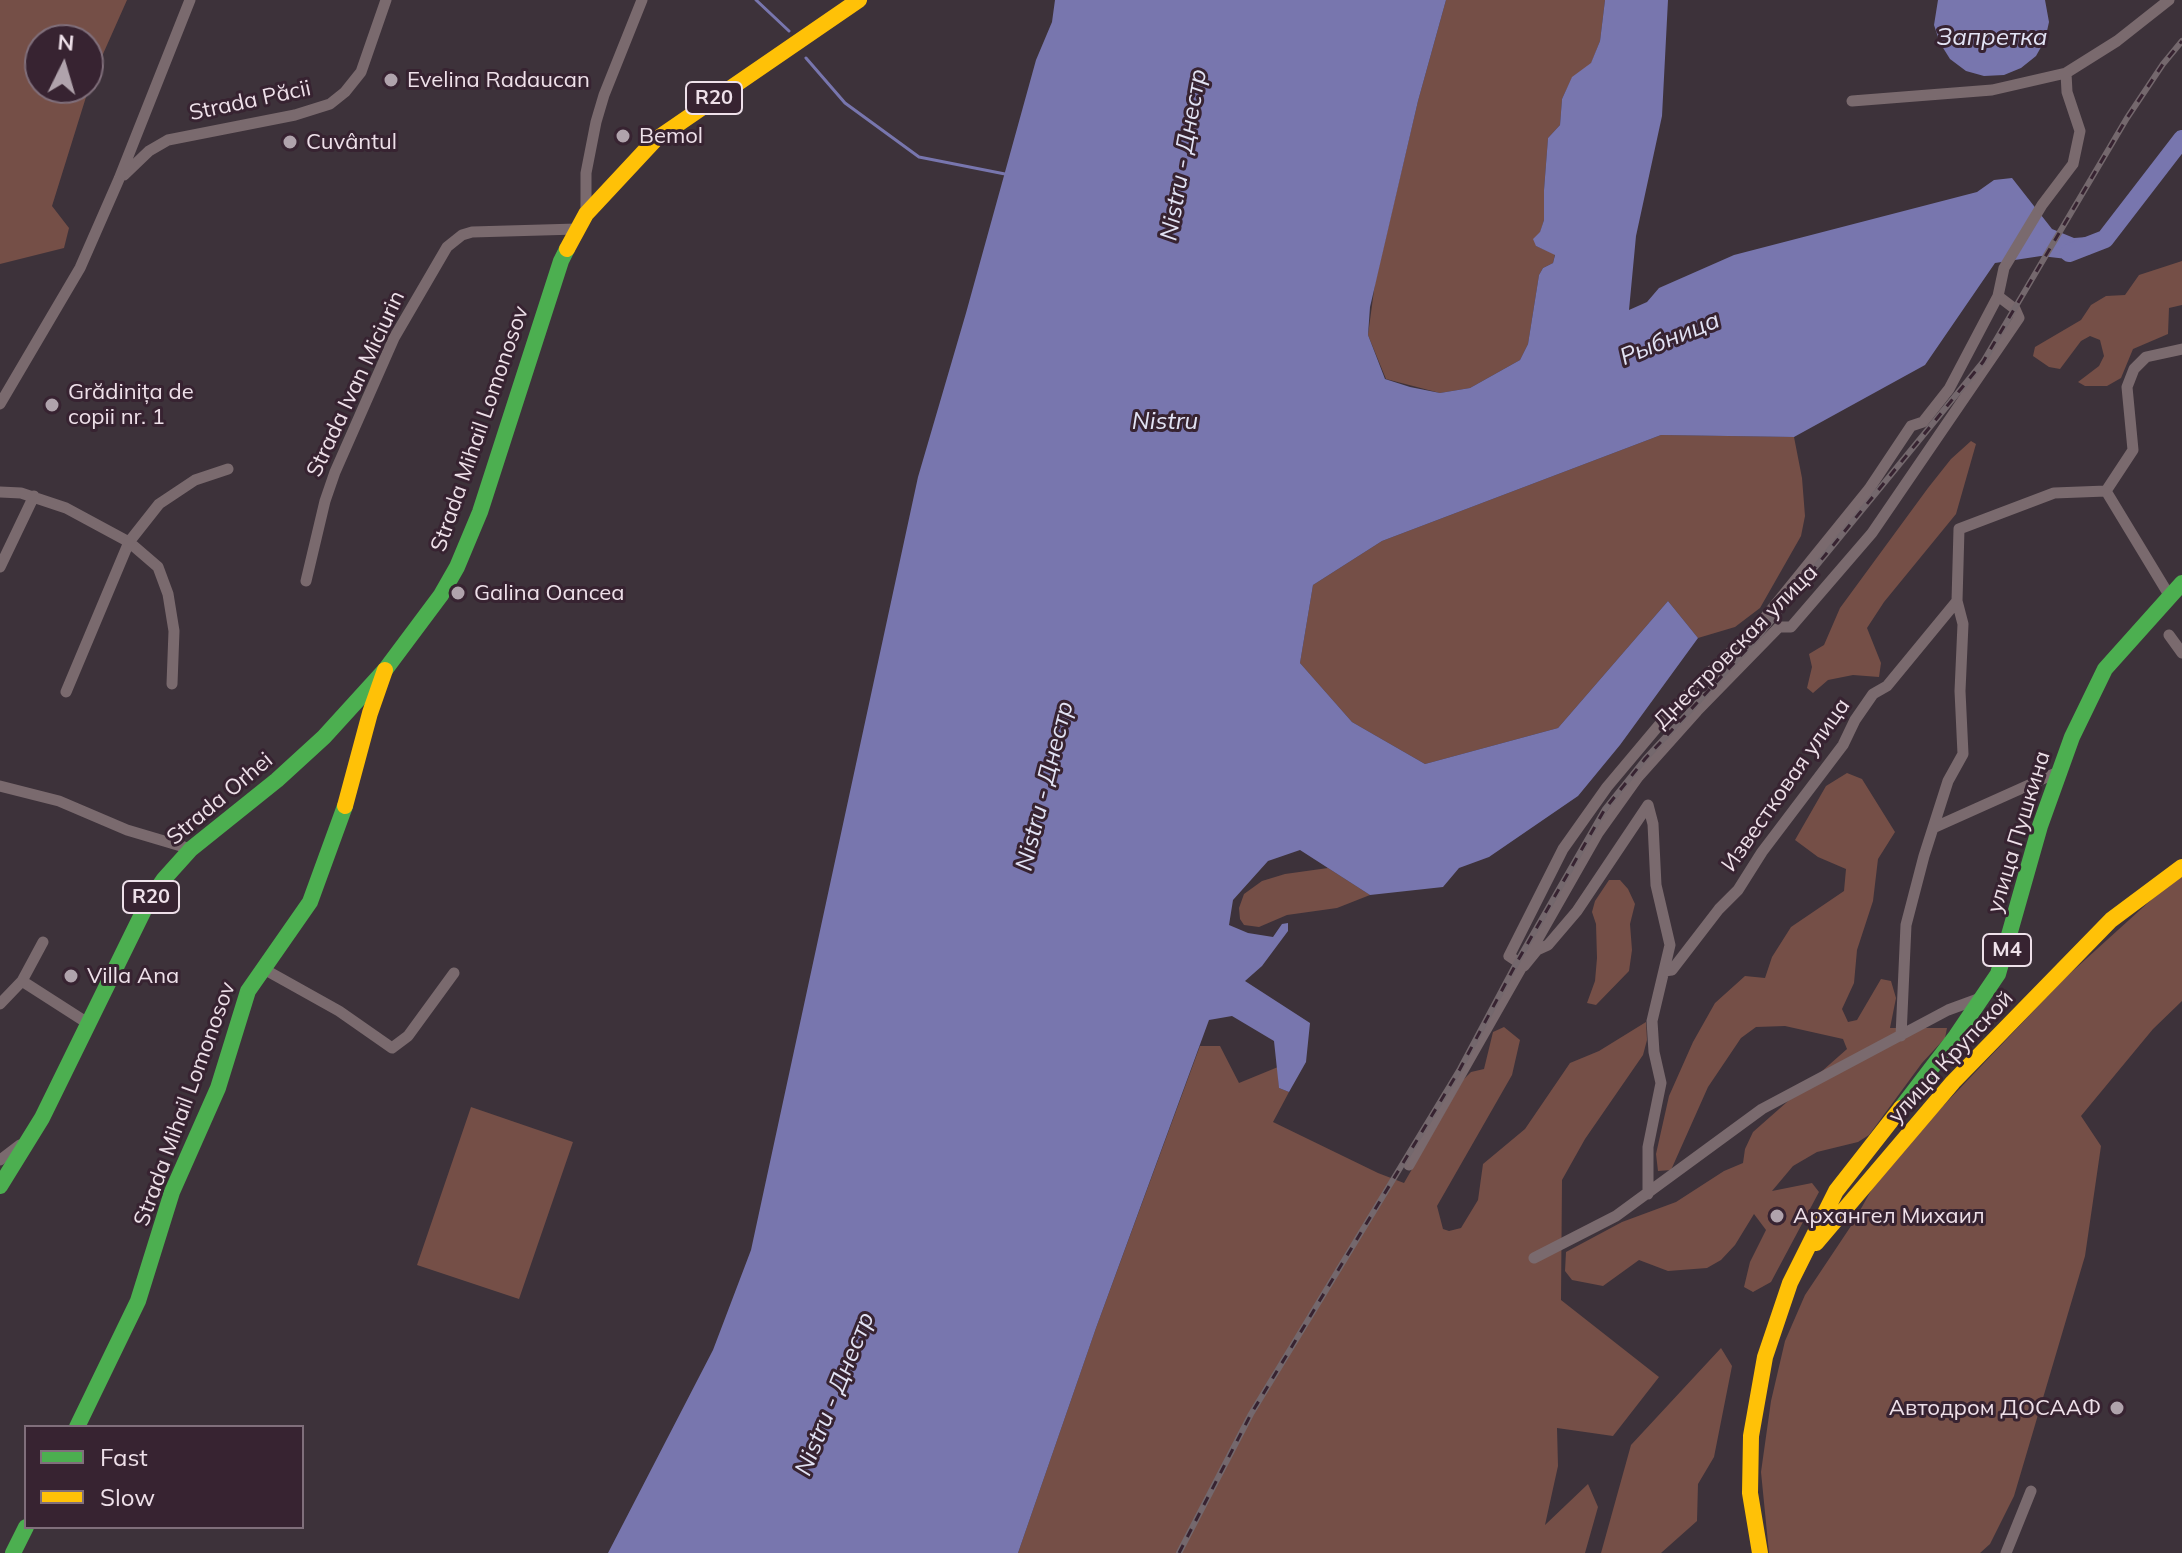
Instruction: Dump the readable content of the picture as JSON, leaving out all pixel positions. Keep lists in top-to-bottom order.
{
  "streets": {
    "main road": [
      "R20",
      "Strada Mihail Lomonosov",
      "Strada Orhei",
      "улица Пушкина",
      "M4",
      "улица Крупской"
    ],
    "street": [
      "Strada Păcii",
      "Strada Ivan Miciurin",
      "Днестровская улица",
      "Известковая улица"
    ]
  },
  "crossings": [
    ["R20", "Strada Ivan Miciurin"],
    ["R20", "Strada Mihail Lomonosov"],
    ["Strada Ivan Miciurin", "Strada Mihail Lomonosov"],
    ["Strada Mihail Lomonosov", "Strada Orhei"],
    ["улица Пушкина", "M4"],
    ["улица Пушкина", "улица Крупской"],
    ["M4", "улица Крупской"]
  ],
  "water": [
    "Запретка",
    "Nistru - Днестр",
    "Рыбница",
    "Nistru"
  ],
  "places": [
    "Evelina Radaucan",
    "Bemol",
    "Cuvântul",
    "Grădinița de copii nr. 1",
    "Galina Oancea",
    "Villa Ana",
    "Архангел Михаил",
    "Автодром ДОСААФ"
  ],
  "legend": ["Fast", "Slow"],
  "north": "top"
}
